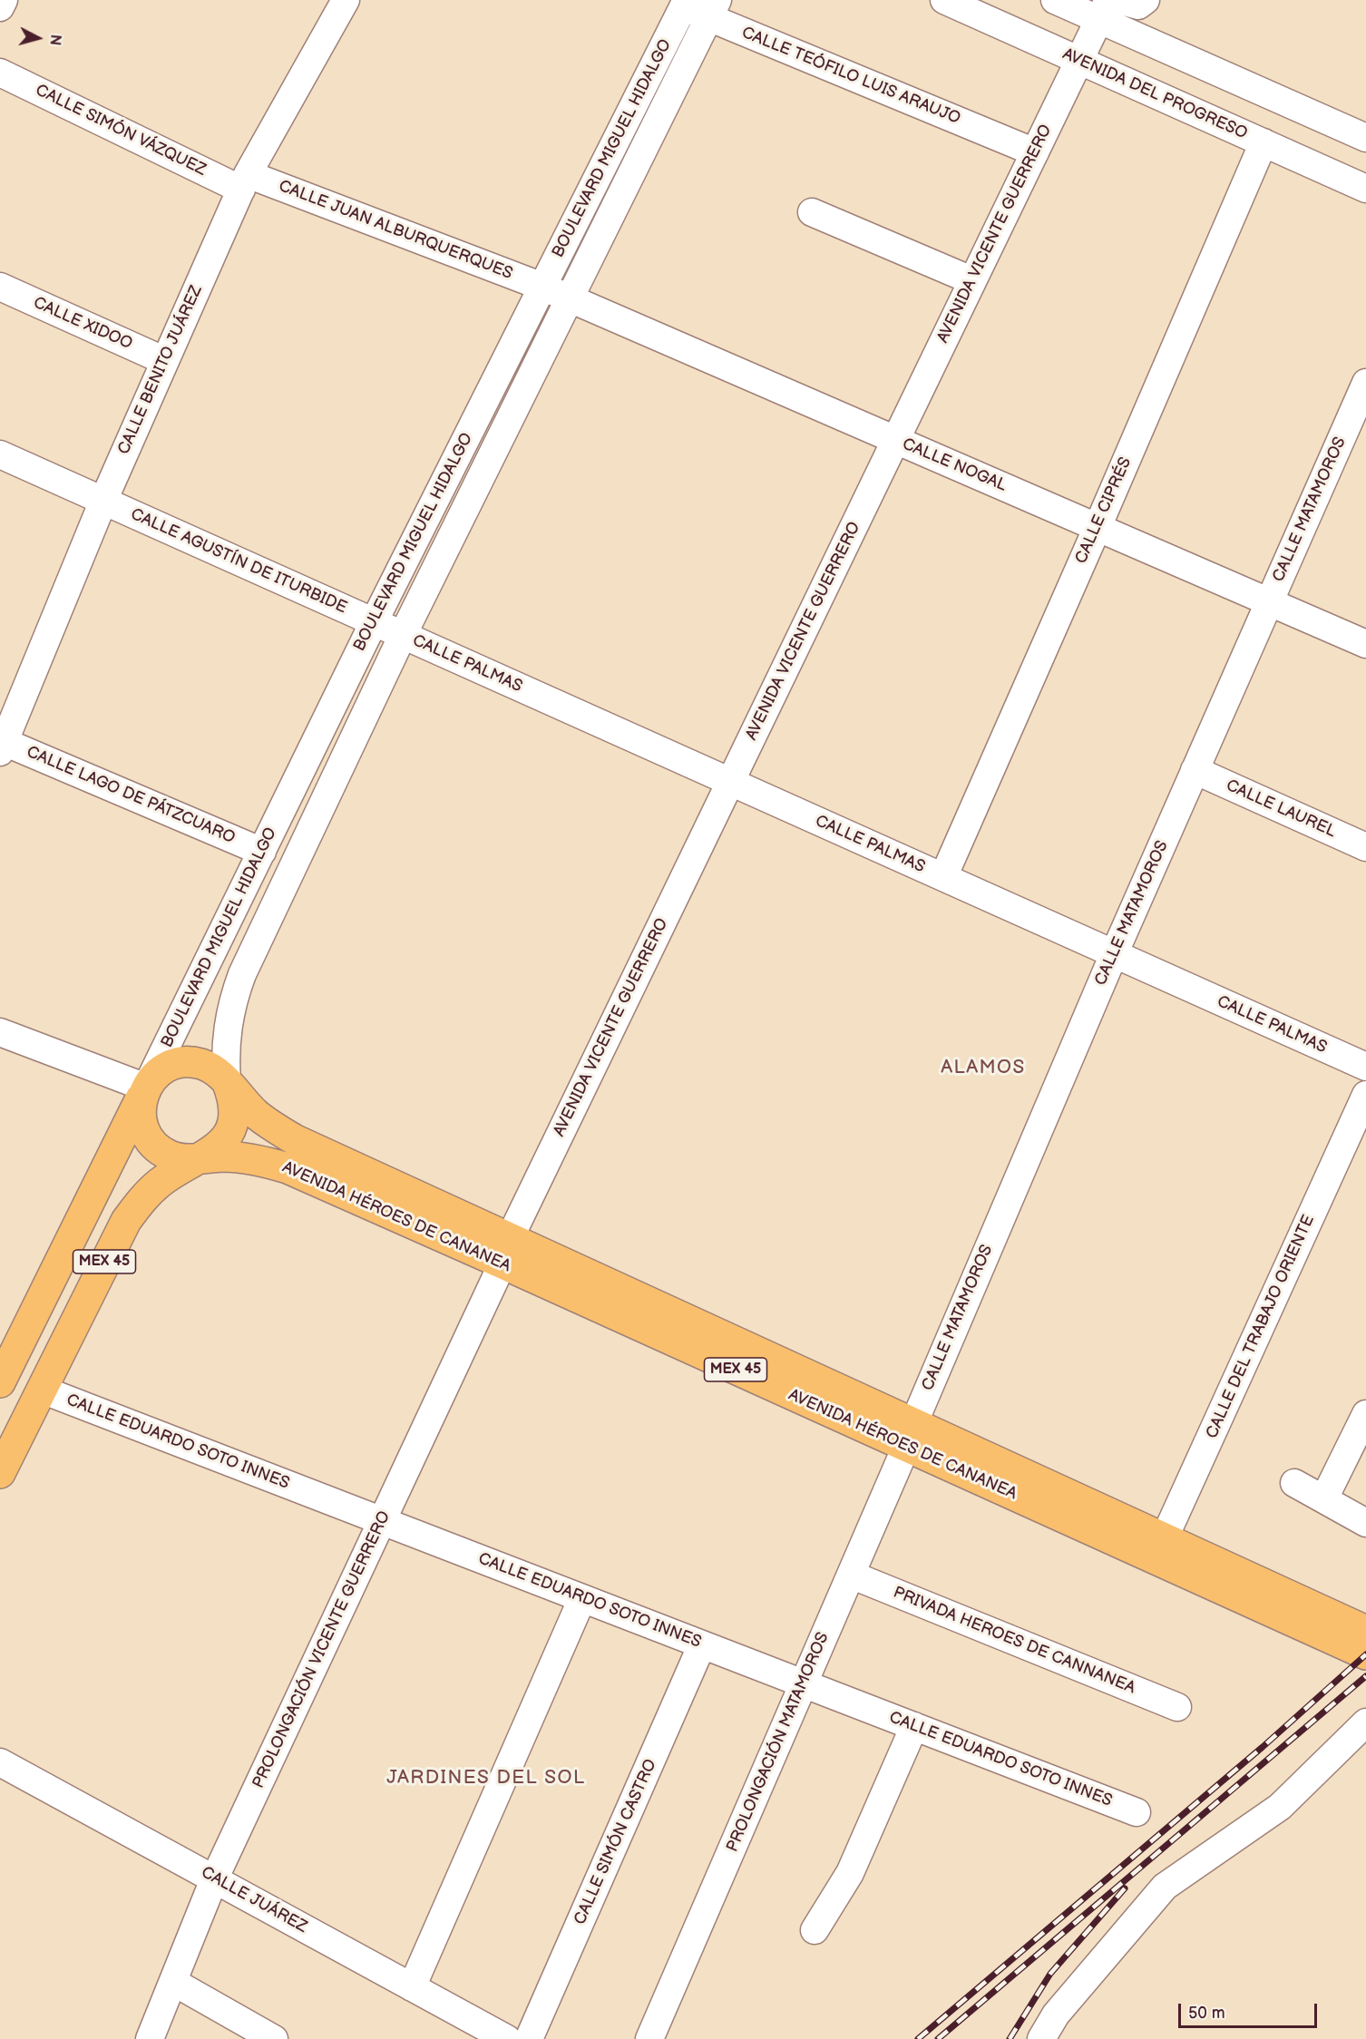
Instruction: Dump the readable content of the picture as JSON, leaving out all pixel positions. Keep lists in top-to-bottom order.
{
  "streets": {
    "main road": ["AVENIDA HÉROES DE CANANEA", "MEX 45"],
    "street": [
      "CALLE TEÓFILO LUIS ARAUJO",
      "AVENIDA DEL PROGRESO",
      "CALLE SIMÓN VÁZQUEZ",
      "BOULEVARD MIGUEL HIDALGO",
      "CALLE JUAN ALBURQUERQUES",
      "AVENIDA VICENTE GUERRERO",
      "CALLE XIDOO",
      "CALLE BENITO JUÁREZ",
      "CALLE NOGAL",
      "CALLE MATAMOROS",
      "CALLE CIPRÉS",
      "CALLE AGUSTÍN DE ITURBIDE",
      "CALLE PALMAS",
      "CALLE LAGO DE PÁTZCUARO",
      "CALLE LAUREL",
      "CALLE DEL TRABAJO ORIENTE",
      "CALLE EDUARDO SOTO INNES",
      "PRIVADA HEROES DE CANNANEA",
      "PROLONGACIÓN VICENTE GUERRERO",
      "PROLONGACIÓN MATAMOROS",
      "CALLE SIMÓN CASTRO",
      "CALLE JUÁREZ"
    ]
  },
  "crossings": [
    ["CALLE TEÓFILO LUIS ARAUJO", "BOULEVARD MIGUEL HIDALGO"],
    ["CALLE TEÓFILO LUIS ARAUJO", "AVENIDA VICENTE GUERRERO"],
    ["AVENIDA DEL PROGRESO", "AVENIDA VICENTE GUERRERO"],
    ["AVENIDA DEL PROGRESO", "CALLE CIPRÉS"],
    ["CALLE SIMÓN VÁZQUEZ", "CALLE JUAN ALBURQUERQUES"],
    ["CALLE SIMÓN VÁZQUEZ", "CALLE BENITO JUÁREZ"],
    ["BOULEVARD MIGUEL HIDALGO", "CALLE JUAN ALBURQUERQUES"],
    ["BOULEVARD MIGUEL HIDALGO", "CALLE NOGAL"],
    ["BOULEVARD MIGUEL HIDALGO", "CALLE AGUSTÍN DE ITURBIDE"],
    ["BOULEVARD MIGUEL HIDALGO", "CALLE PALMAS"],
    ["BOULEVARD MIGUEL HIDALGO", "CALLE LAGO DE PÁTZCUARO"],
    ["BOULEVARD MIGUEL HIDALGO", "AVENIDA HÉROES DE CANANEA"],
    ["BOULEVARD MIGUEL HIDALGO", "MEX 45"],
    ["CALLE JUAN ALBURQUERQUES", "CALLE BENITO JUÁREZ"],
    ["CALLE JUAN ALBURQUERQUES", "CALLE NOGAL"],
    ["AVENIDA VICENTE GUERRERO", "CALLE NOGAL"],
    ["AVENIDA VICENTE GUERRERO", "CALLE PALMAS"],
    ["AVENIDA VICENTE GUERRERO", "AVENIDA HÉROES DE CANANEA"],
    ["AVENIDA VICENTE GUERRERO", "PROLONGACIÓN VICENTE GUERRERO"],
    ["CALLE XIDOO", "CALLE BENITO JUÁREZ"],
    ["CALLE BENITO JUÁREZ", "CALLE AGUSTÍN DE ITURBIDE"],
    ["CALLE BENITO JUÁREZ", "CALLE LAGO DE PÁTZCUARO"],
    ["CALLE NOGAL", "CALLE MATAMOROS"],
    ["CALLE NOGAL", "CALLE CIPRÉS"],
    ["CALLE MATAMOROS", "CALLE PALMAS"],
    ["CALLE MATAMOROS", "CALLE LAUREL"],
    ["CALLE MATAMOROS", "AVENIDA HÉROES DE CANANEA"],
    ["CALLE MATAMOROS", "PROLONGACIÓN MATAMOROS"],
    ["CALLE CIPRÉS", "CALLE PALMAS"],
    ["CALLE AGUSTÍN DE ITURBIDE", "CALLE PALMAS"],
    ["AVENIDA HÉROES DE CANANEA", "MEX 45"],
    ["AVENIDA HÉROES DE CANANEA", "CALLE DEL TRABAJO ORIENTE"],
    ["AVENIDA HÉROES DE CANANEA", "PROLONGACIÓN VICENTE GUERRERO"],
    ["AVENIDA HÉROES DE CANANEA", "PROLONGACIÓN MATAMOROS"],
    ["MEX 45", "CALLE EDUARDO SOTO INNES"],
    ["CALLE EDUARDO SOTO INNES", "PROLONGACIÓN VICENTE GUERRERO"],
    ["CALLE EDUARDO SOTO INNES", "PROLONGACIÓN MATAMOROS"],
    ["CALLE EDUARDO SOTO INNES", "CALLE SIMÓN CASTRO"],
    ["PRIVADA HEROES DE CANNANEA", "PROLONGACIÓN MATAMOROS"],
    ["PROLONGACIÓN VICENTE GUERRERO", "CALLE JUÁREZ"]
  ],
  "districts": ["ALAMOS", "JARDINES DEL SOL"],
  "scale_bar": "50 m",
  "north": "right"
}
